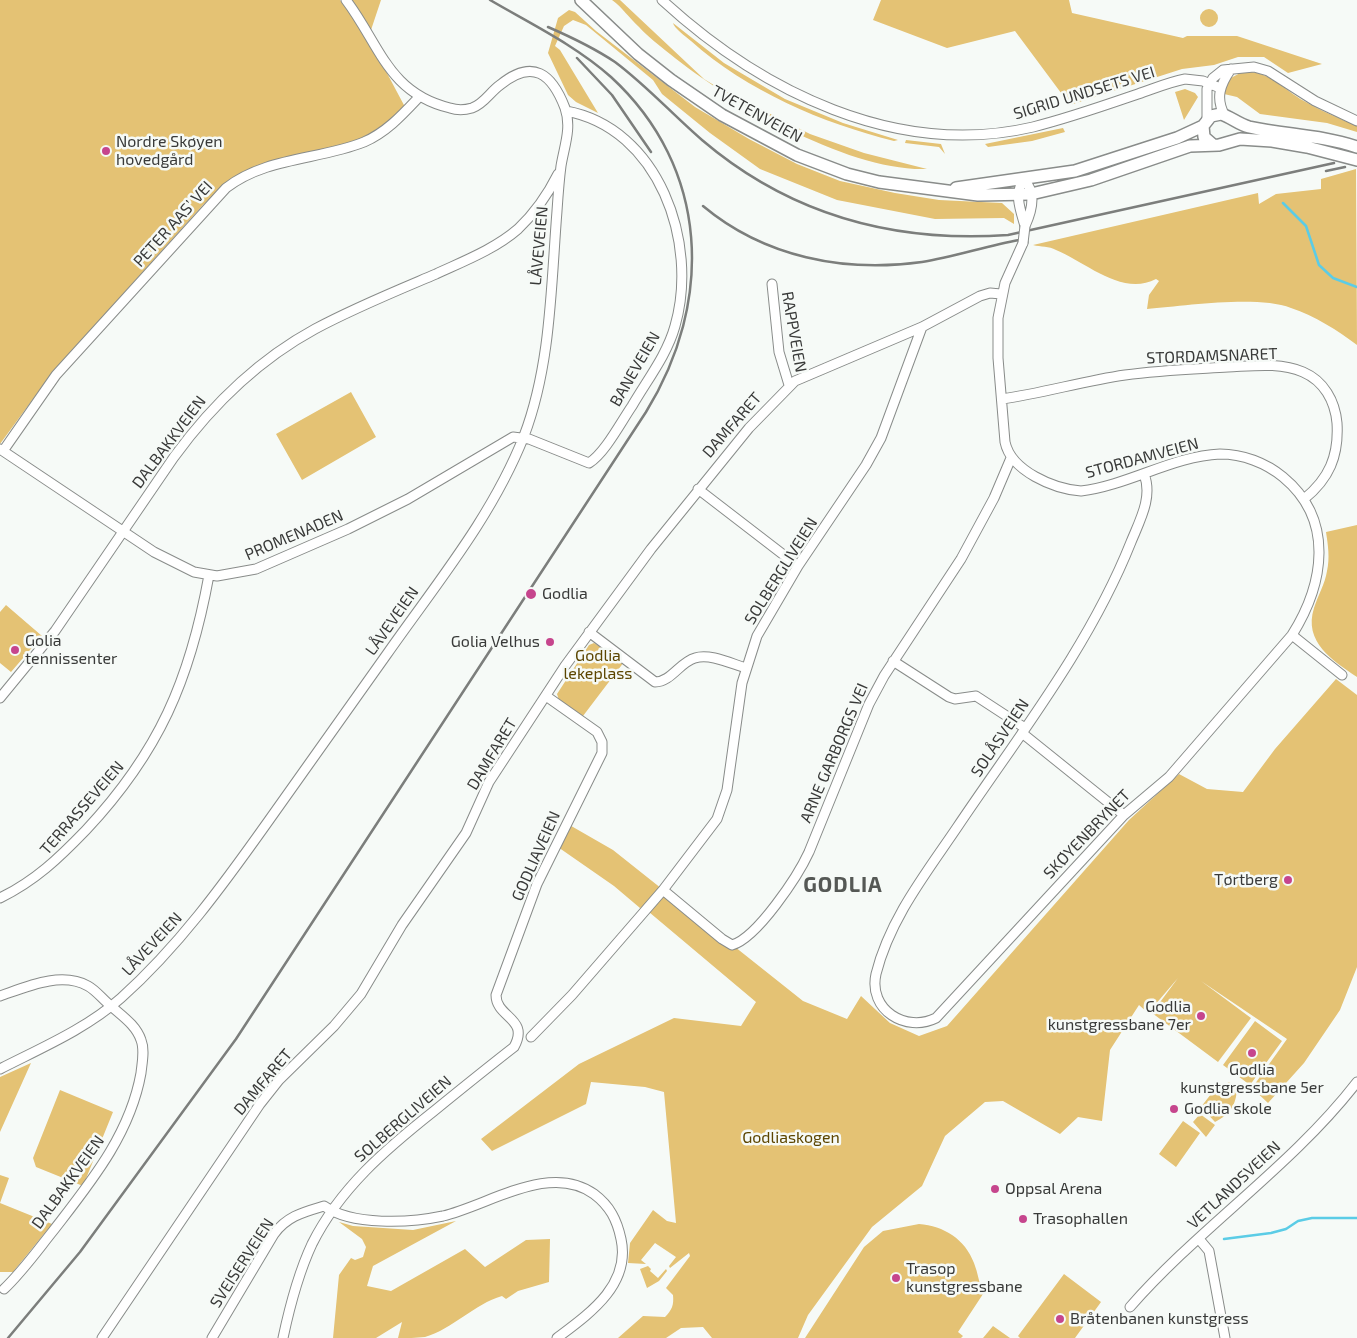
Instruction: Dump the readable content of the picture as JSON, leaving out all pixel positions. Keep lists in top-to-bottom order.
{
  "streets": {
    "main road": ["TVETENVEIEN"],
    "street": [
      "SIGRID UNDSETS VEI",
      "PETER AAS’ VEI",
      "LÅVEVEIEN",
      "RAPPVEIEN",
      "STORDAMSNARET",
      "BANEVEIEN",
      "DAMFARET",
      "DALBAKKVEIEN",
      "STORDAMVEIEN",
      "PROMENADEN",
      "SOLBERGLIVEIEN",
      "SOLÅSVEIEN",
      "ARNE GARBORGS VEI",
      "TERRASSEVEIEN",
      "SKØYENBRYNET",
      "GODLIAVEIEN",
      "VETLANDSVEIEN",
      "SVEISERVEIEN"
    ]
  },
  "crossings": [
    ["PETER AAS’ VEI", "LÅVEVEIEN"],
    ["PETER AAS’ VEI", "PROMENADEN"],
    ["LÅVEVEIEN", "BANEVEIEN"],
    ["LÅVEVEIEN", "DALBAKKVEIEN"],
    ["LÅVEVEIEN", "PROMENADEN"],
    ["RAPPVEIEN", "DAMFARET"],
    ["STORDAMSNARET", "STORDAMVEIEN"],
    ["BANEVEIEN", "PROMENADEN"],
    ["DAMFARET", "SOLBERGLIVEIEN"],
    ["DAMFARET", "GODLIAVEIEN"],
    ["DALBAKKVEIEN", "PROMENADEN"],
    ["STORDAMVEIEN", "SOLÅSVEIEN"],
    ["STORDAMVEIEN", "ARNE GARBORGS VEI"],
    ["STORDAMVEIEN", "SKØYENBRYNET"],
    ["PROMENADEN", "TERRASSEVEIEN"],
    ["SOLBERGLIVEIEN", "ARNE GARBORGS VEI"],
    ["SOLBERGLIVEIEN", "GODLIAVEIEN"],
    ["SOLBERGLIVEIEN", "SVEISERVEIEN"],
    ["SOLÅSVEIEN", "SKØYENBRYNET"]
  ],
  "districts": ["GODLIA"],
  "parks": ["Godlia lekeplass", "Godliaskogen"],
  "places": [
    "Nordre Skøyen hovedgård",
    "Godlia",
    "Golia Velhus",
    "Golia tennissenter",
    "Tørtberg",
    "Godlia kunstgressbane 7er",
    "Godlia kunstgressbane 5er",
    "Godlia skole",
    "Oppsal Arena",
    "Trasophallen",
    "Trasop kunstgressbane",
    "Bråtenbanen kunstgress"
  ]
}
